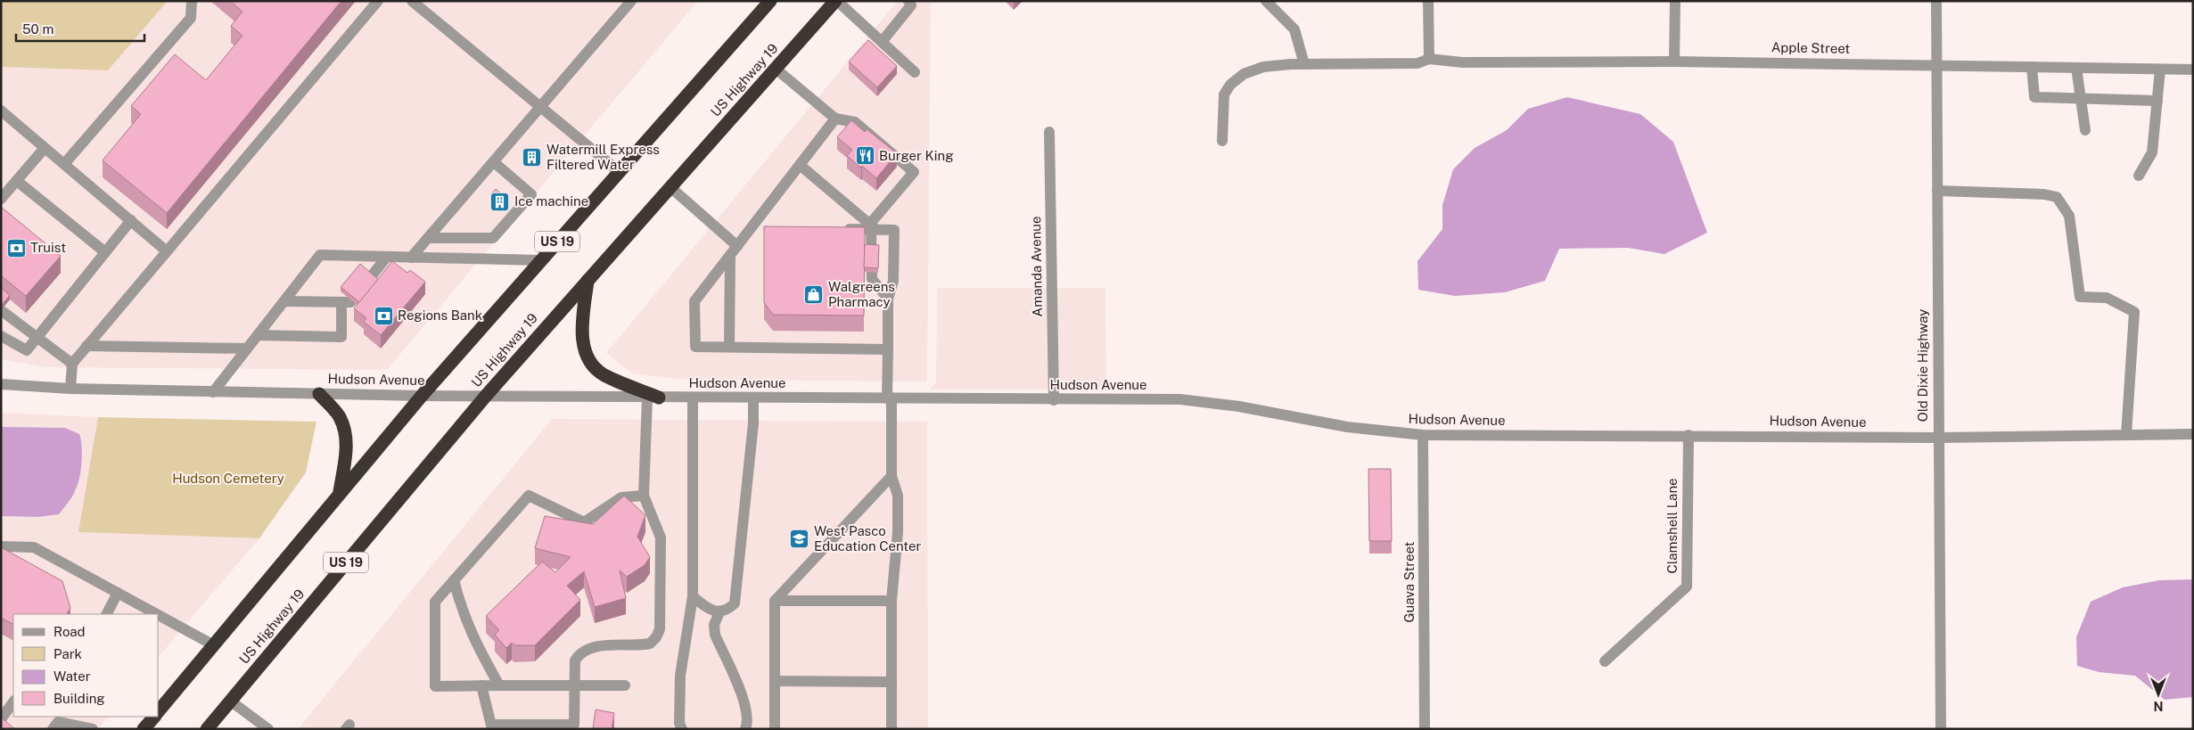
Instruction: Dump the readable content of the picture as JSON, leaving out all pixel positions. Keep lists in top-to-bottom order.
{
  "streets": {
    "highway": ["US Highway 19", "US 19"],
    "street": [
      "Apple Street",
      "Amanda Avenue",
      "Old Dixie Highway",
      "Hudson Avenue",
      "Clamshell Lane",
      "Guava Street"
    ]
  },
  "crossings": [
    ["Apple Street", "Old Dixie Highway"],
    ["US Highway 19", "Hudson Avenue"],
    ["US 19", "Hudson Avenue"],
    ["Amanda Avenue", "Hudson Avenue"],
    ["Old Dixie Highway", "Hudson Avenue"],
    ["Hudson Avenue", "Clamshell Lane"],
    ["Hudson Avenue", "Guava Street"]
  ],
  "parks": ["Hudson Cemetery"],
  "places": {
    "restaurant": ["Burger King"],
    "building": ["Watermill Express Filtered Water", "Ice machine"],
    "bank": ["Truist", "Regions Bank"],
    "shop": ["Walgreens Pharmacy"],
    "school or university": ["West Pasco Education Center"]
  },
  "legend": [
    "Road",
    "Park",
    "Water",
    "Building"
  ],
  "scale_bar": "50 m",
  "north": "bottom"
}
